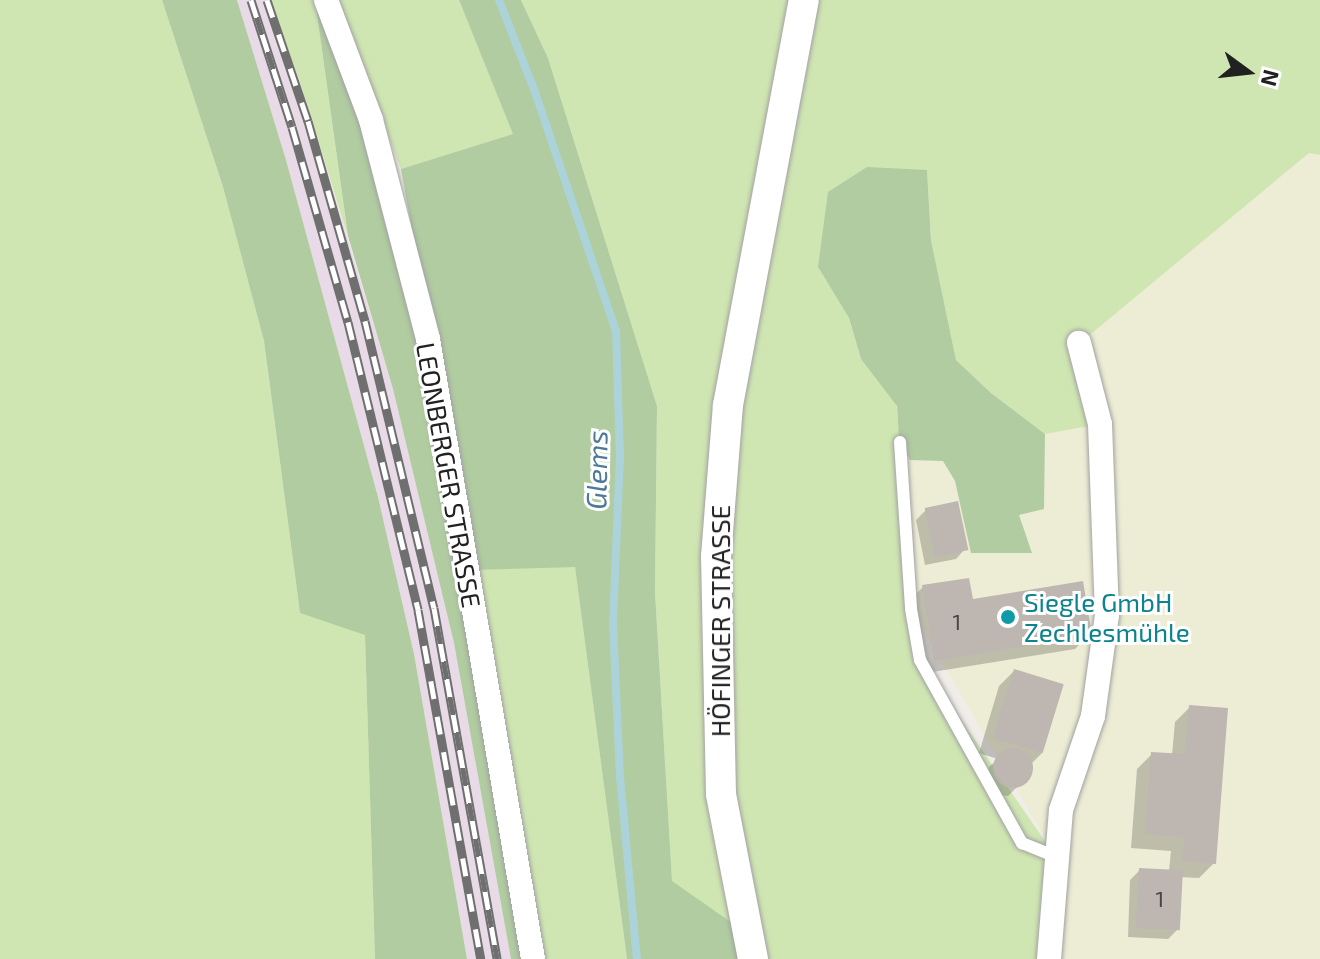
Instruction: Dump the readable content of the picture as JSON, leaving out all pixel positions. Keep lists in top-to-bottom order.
{
  "streets": {
    "street": ["LEONBERGER STRASSE", "HÖFINGER STRASSE"]
  },
  "water": ["Glems"],
  "places": ["Siegle GmbH Zechlesmühle"],
  "house_numbers": ["1", "1"],
  "north": "right"
}
